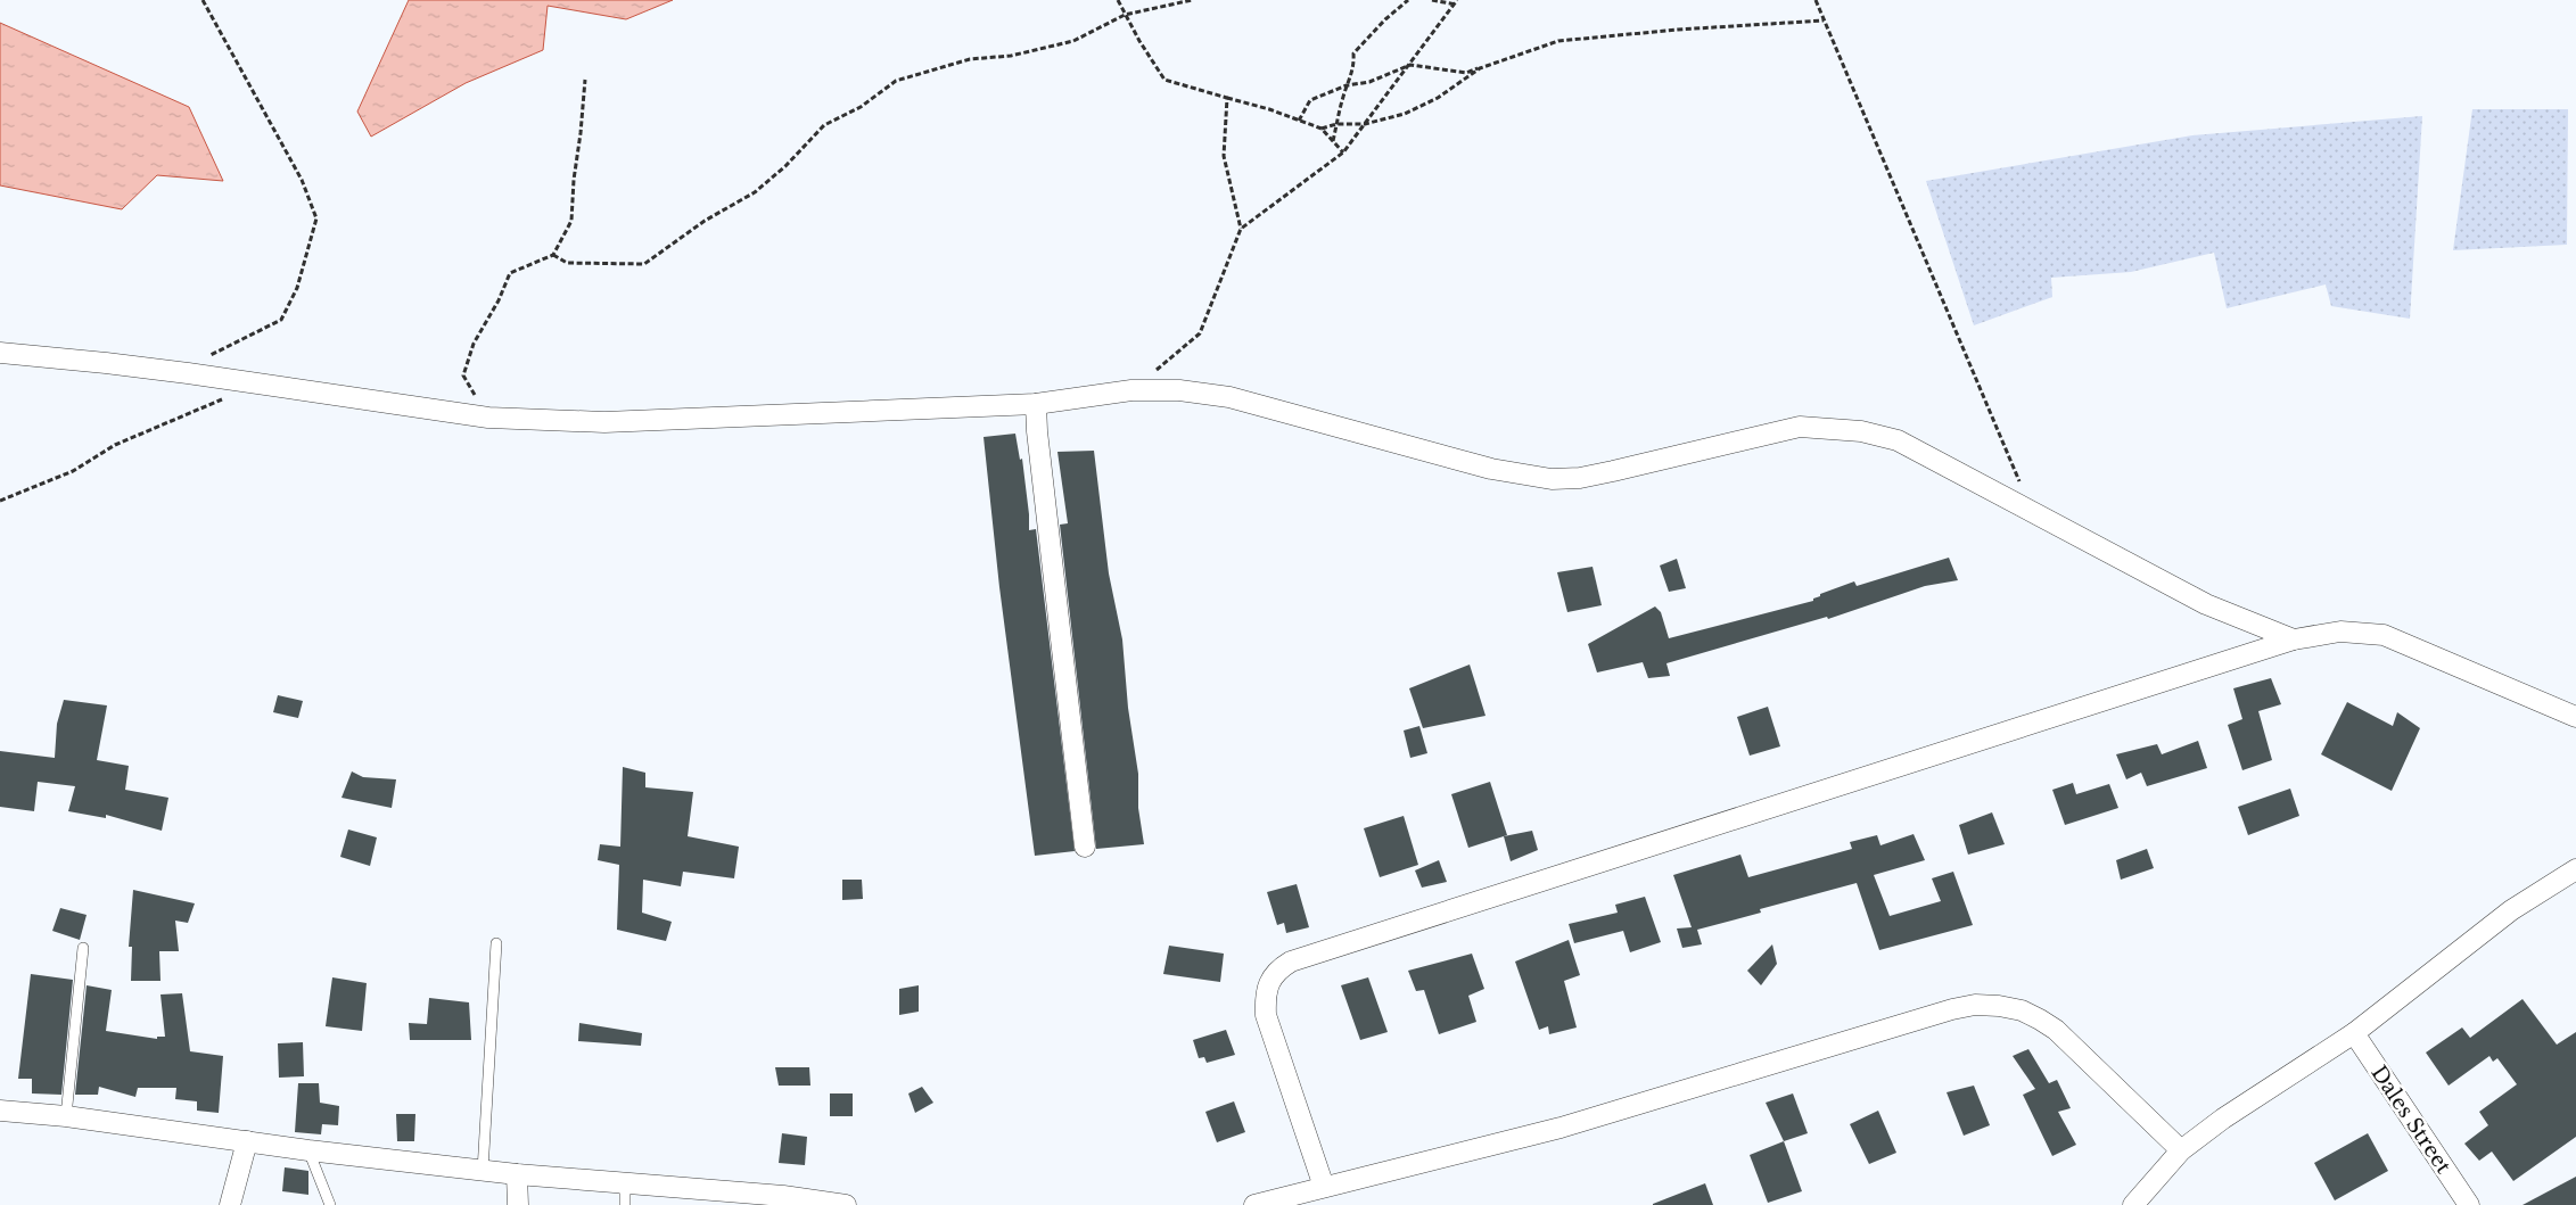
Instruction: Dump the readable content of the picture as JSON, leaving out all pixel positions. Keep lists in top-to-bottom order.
{
  "streets": {
    "street": ["Dales Street"]
  }
}
